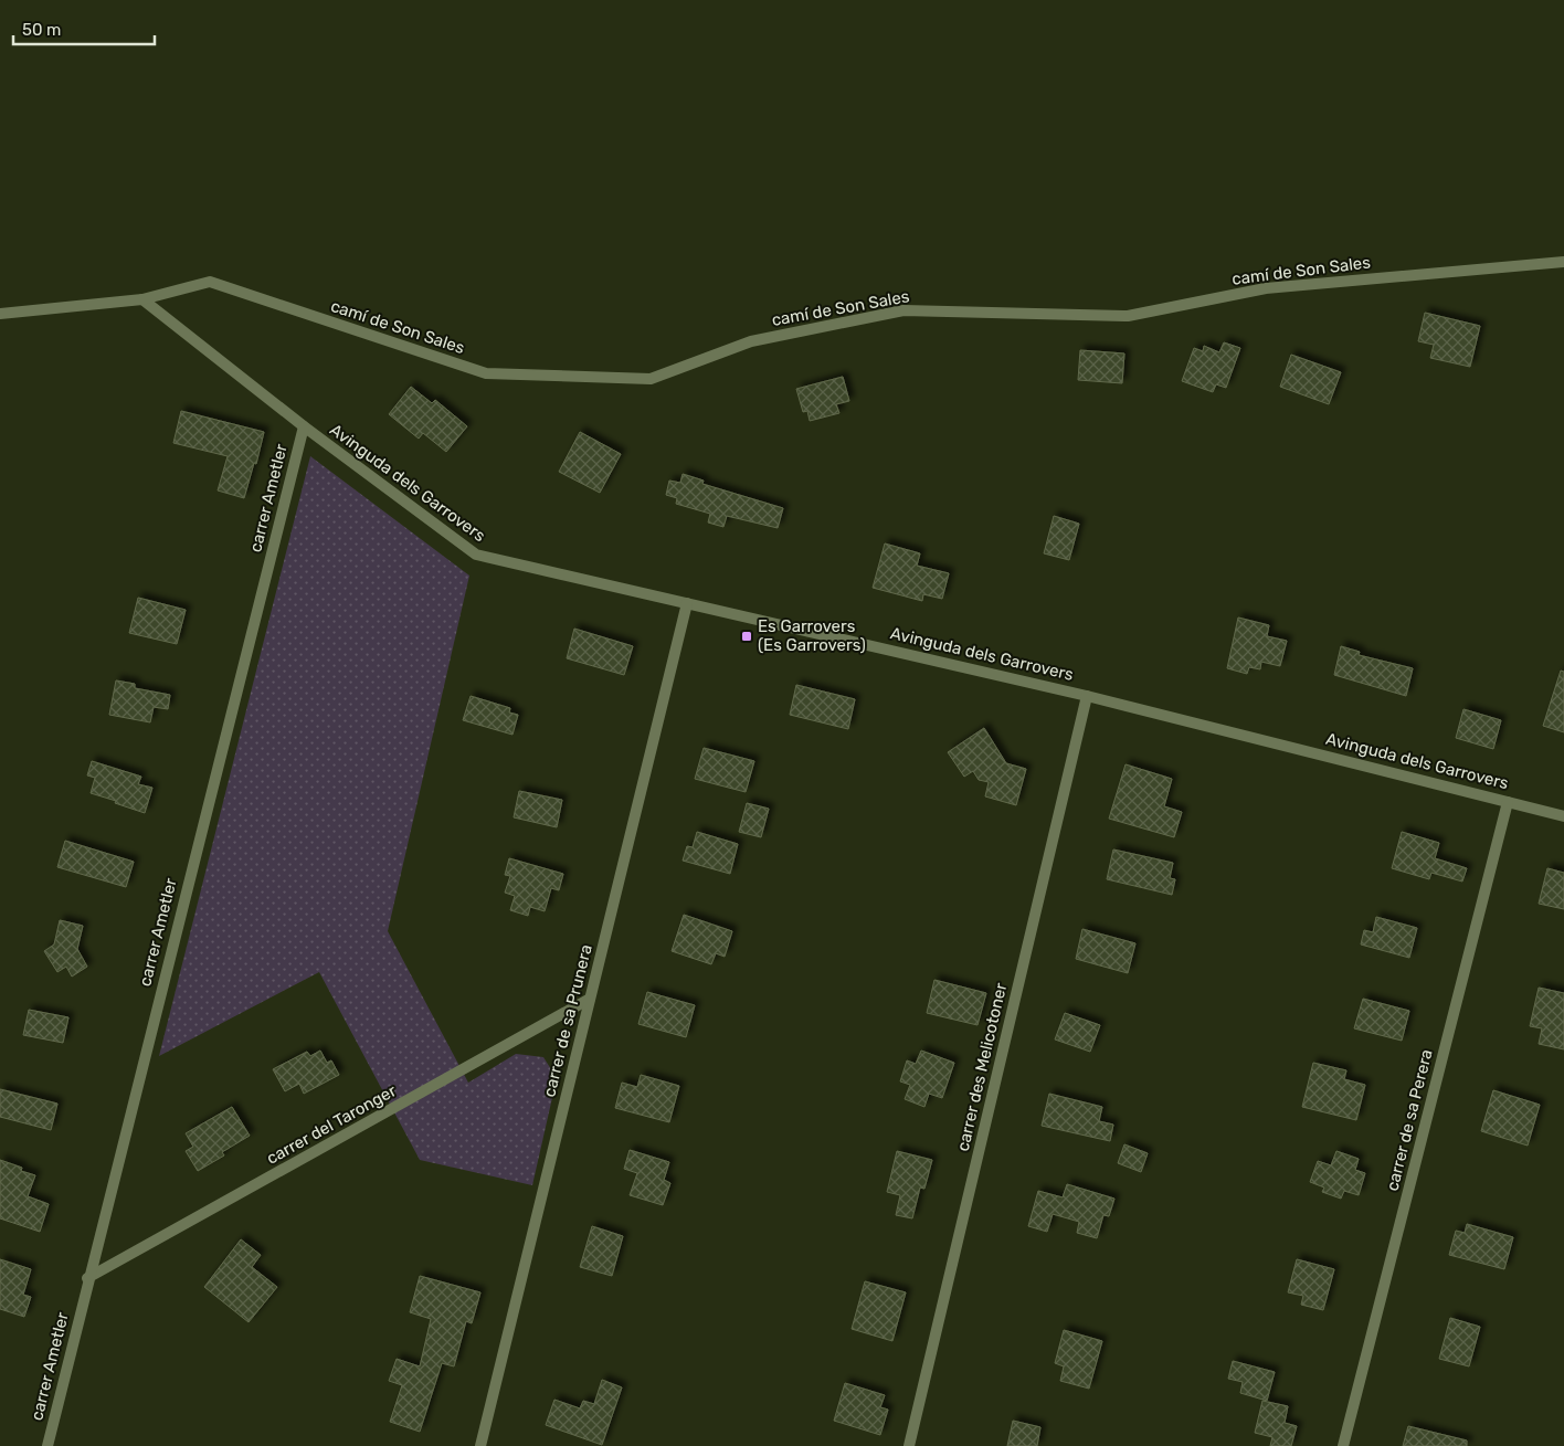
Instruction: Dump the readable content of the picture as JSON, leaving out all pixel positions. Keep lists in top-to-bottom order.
{
  "streets": {
    "street": [
      "camí de Son Sales",
      "Avinguda dels Garrovers",
      "carrer Ametler",
      "carrer de sa Prunera",
      "carrer des Melicotoner",
      "carrer de sa Perera",
      "carrer del Taronger"
    ]
  },
  "crossings": [
    ["camí de Son Sales", "Avinguda dels Garrovers"],
    ["Avinguda dels Garrovers", "carrer Ametler"],
    ["Avinguda dels Garrovers", "carrer de sa Prunera"],
    ["Avinguda dels Garrovers", "carrer des Melicotoner"],
    ["Avinguda dels Garrovers", "carrer de sa Perera"],
    ["carrer Ametler", "carrer del Taronger"],
    ["carrer de sa Prunera", "carrer del Taronger"]
  ],
  "places": {
    "transit": ["Es Garrovers (Es Garrovers)"]
  },
  "scale_bar": "50 m"
}
